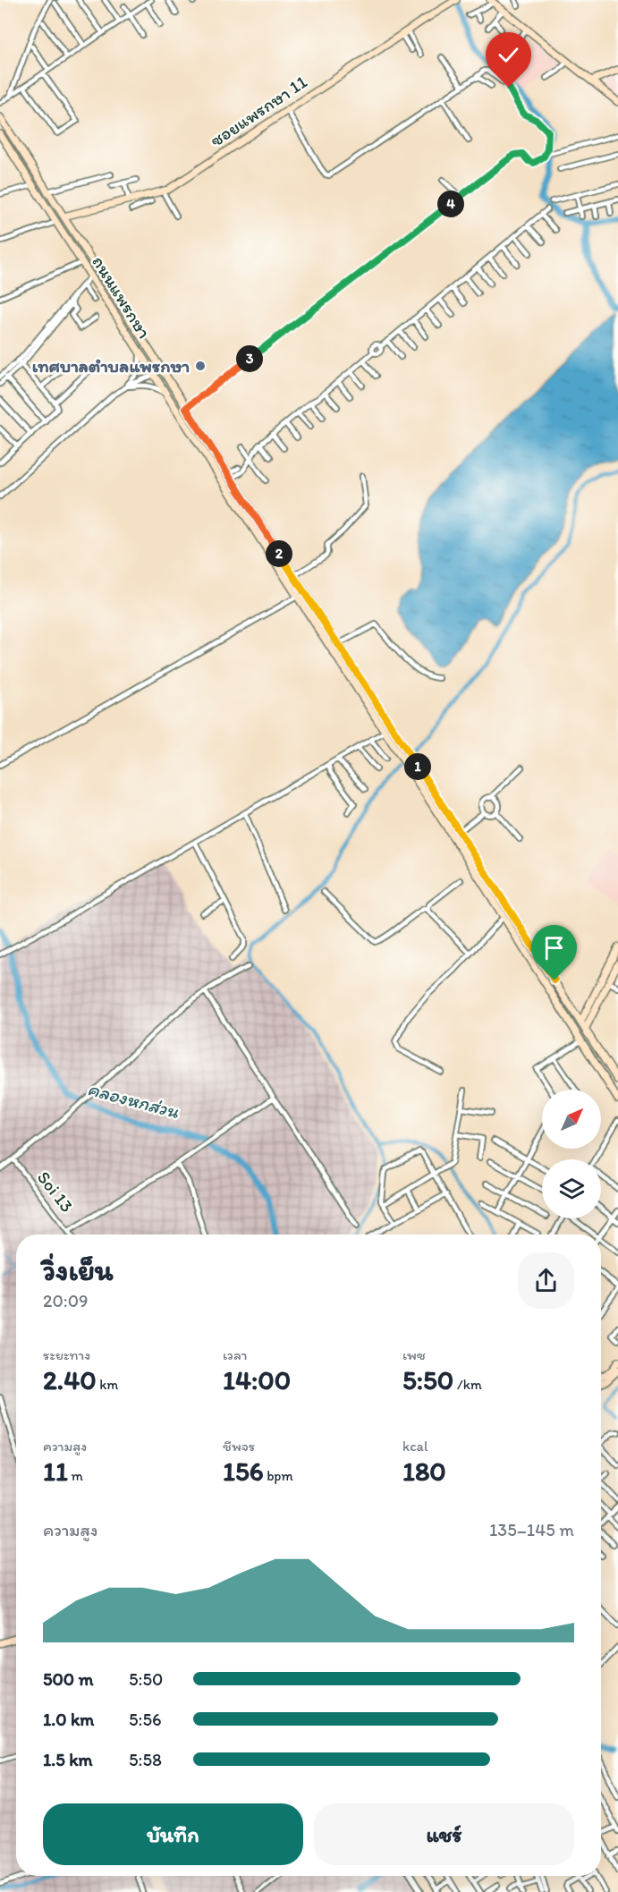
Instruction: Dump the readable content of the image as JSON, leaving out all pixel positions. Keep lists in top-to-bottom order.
{
  "streets": {
    "main road": ["ซอยแพรกษา 11", "ถนนแพรกษา"],
    "street": ["Soi 13"]
  },
  "crossings": [
    ["ซอยแพรกษา 11", "ถนนแพรกษา"]
  ],
  "water": ["คลองหกส่วน"],
  "places": ["เทศบาลตำบลแพรกษา"],
  "north": "top right",
  "page": {
    "pins": [
      "4",
      "3",
      "2",
      "1"
    ],
    "heading": ["วิ่งเย็น", "20:09"],
    "stats": [
      ["ระยะทาง", "2.40 km"],
      ["เวลา", "14:00"],
      ["เพซ", "5:50 /km"],
      ["ความสูง", "11 m"],
      ["ชีพจร", "156 bpm"],
      ["kcal", "180"]
    ],
    "chart": ["ความสูง", "135–145 m"],
    "list": [
      {
        "name": "500 m",
        "note": "5:50"
      },
      {
        "name": "1.0 km",
        "note": "5:56"
      },
      {
        "name": "1.5 km",
        "note": "5:58"
      }
    ],
    "buttons": ["บันทึก", "แชร์"]
  }
}
